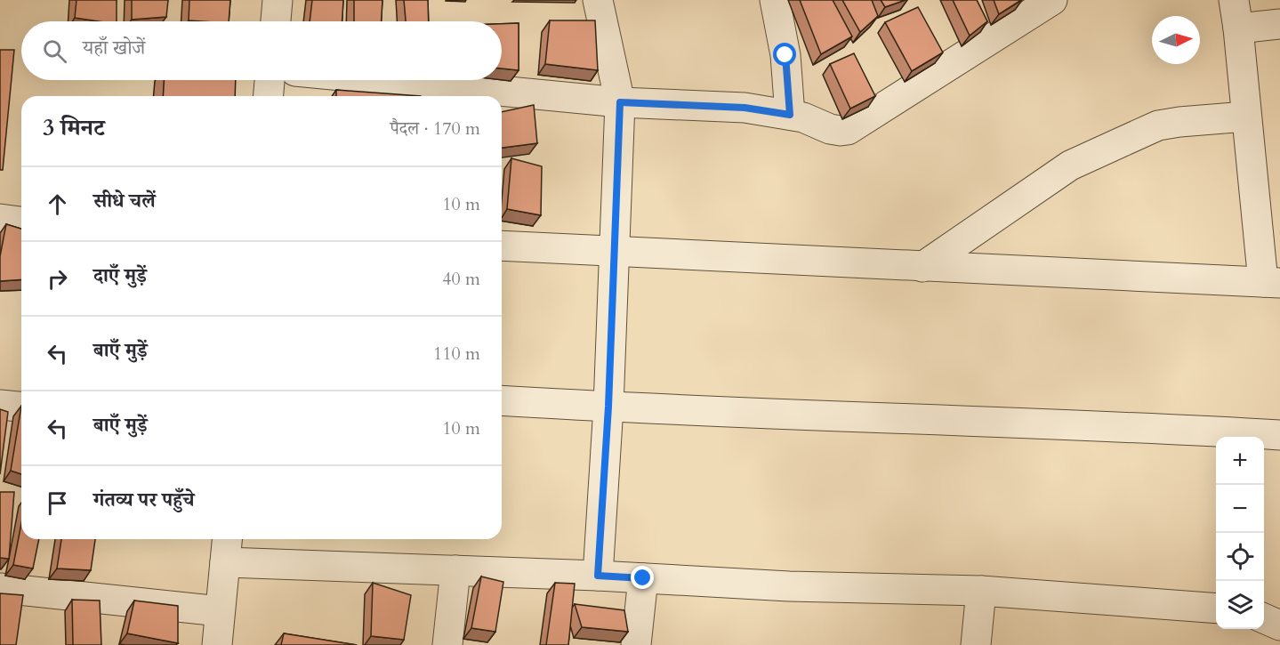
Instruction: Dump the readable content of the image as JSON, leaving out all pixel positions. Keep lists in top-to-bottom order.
{
  "north": "right",
  "page": {
    "search": "यहाँ खोजें",
    "heading": ["3 मिनट", "पैदल · 170 m"],
    "list": [
      ["सीधे चलें", "10 m"],
      ["दाएँ मुड़ें", "40 m"],
      ["बाएँ मुड़ें", "110 m"],
      ["बाएँ मुड़ें", "10 m"],
      "गंतव्य पर पहुँचे"
    ],
    "map_buttons": ["+", "−"]
  }
}
